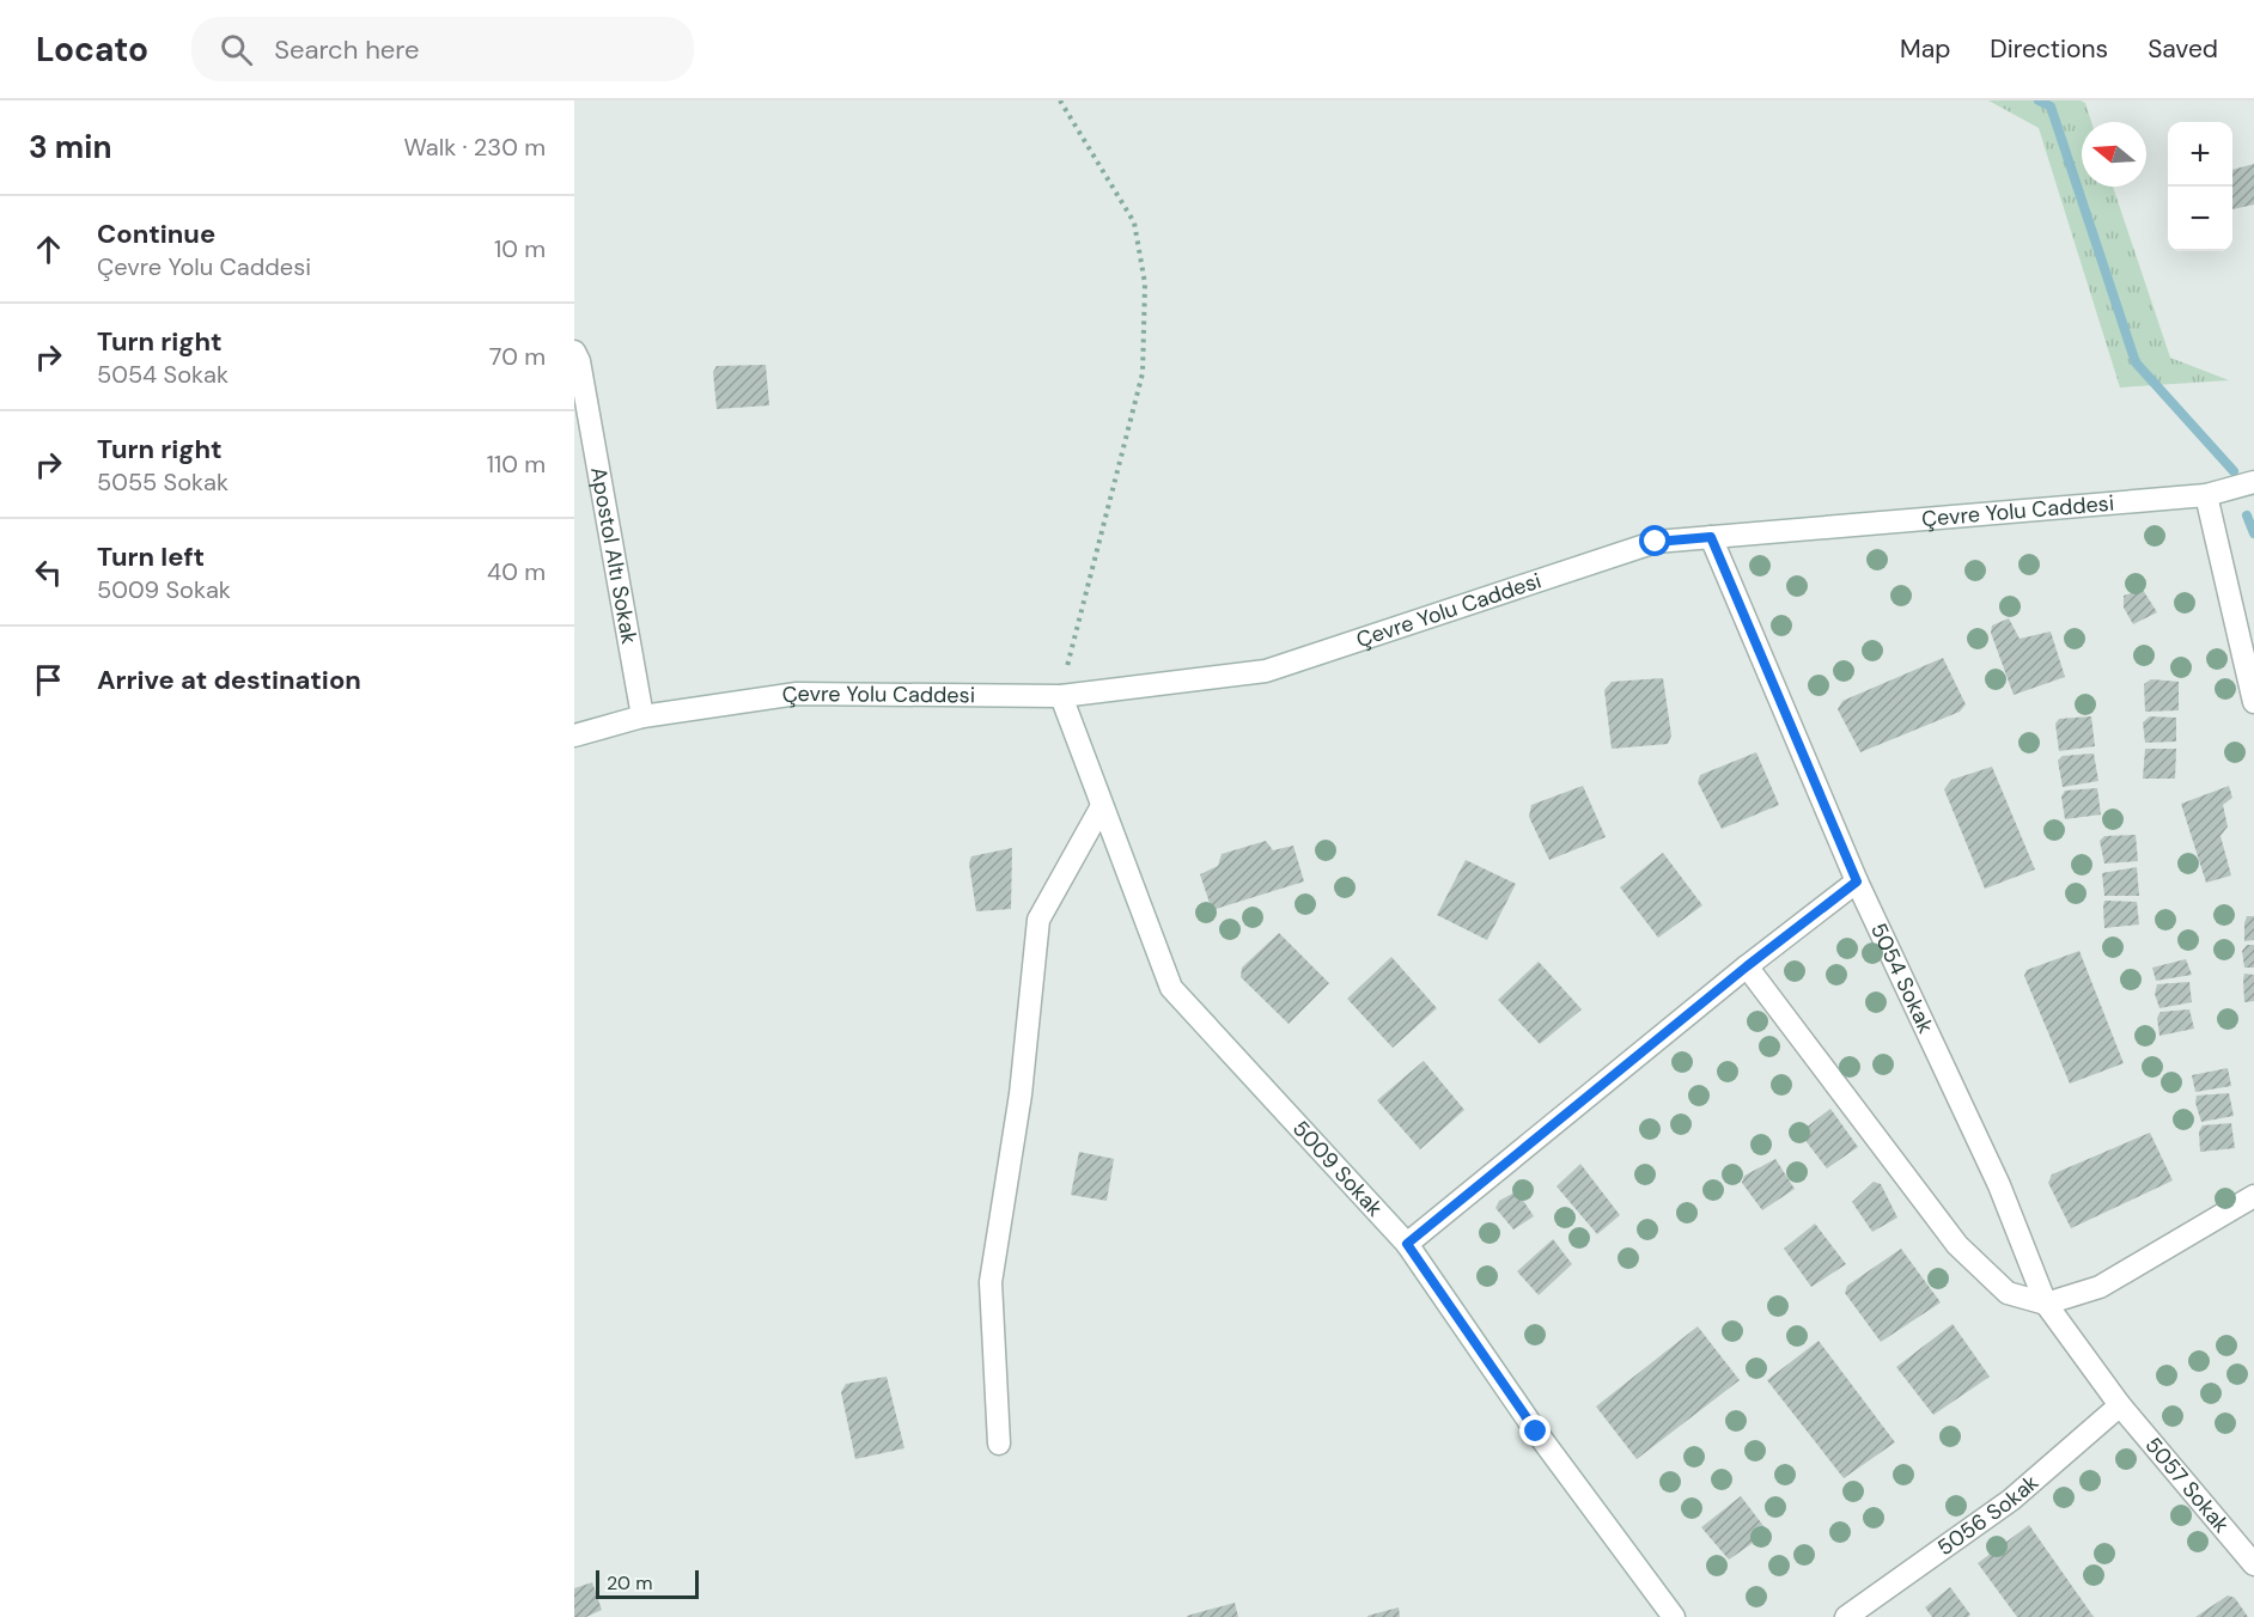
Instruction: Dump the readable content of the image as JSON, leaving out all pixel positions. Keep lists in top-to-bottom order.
{
  "streets": {
    "street": [
      "Çevre Yolu Caddesi",
      "Apostol Altı Sokak",
      "5054 Sokak",
      "5009 Sokak",
      "5057 Sokak",
      "5056 Sokak"
    ]
  },
  "crossings": [
    ["Çevre Yolu Caddesi", "Apostol Altı Sokak"],
    ["Çevre Yolu Caddesi", "5054 Sokak"],
    ["Çevre Yolu Caddesi", "5009 Sokak"],
    ["5054 Sokak", "5057 Sokak"],
    ["5054 Sokak", "5056 Sokak"],
    ["5057 Sokak", "5056 Sokak"]
  ],
  "scale_bar": "20 m",
  "north": "left",
  "page": {
    "header": "Locato",
    "search": "Search here",
    "nav": ["Map", "Directions", "Saved"],
    "heading": ["3 min", "Walk · 230 m"],
    "map_buttons": ["+", "−"],
    "list": [
      ["Continue", "Çevre Yolu Caddesi", "10 m"],
      ["Turn right", "5054 Sokak", "70 m"],
      ["Turn right", "5055 Sokak", "110 m"],
      ["Turn left", "5009 Sokak", "40 m"],
      "Arrive at destination"
    ],
    "scale": "20 m"
  }
}
